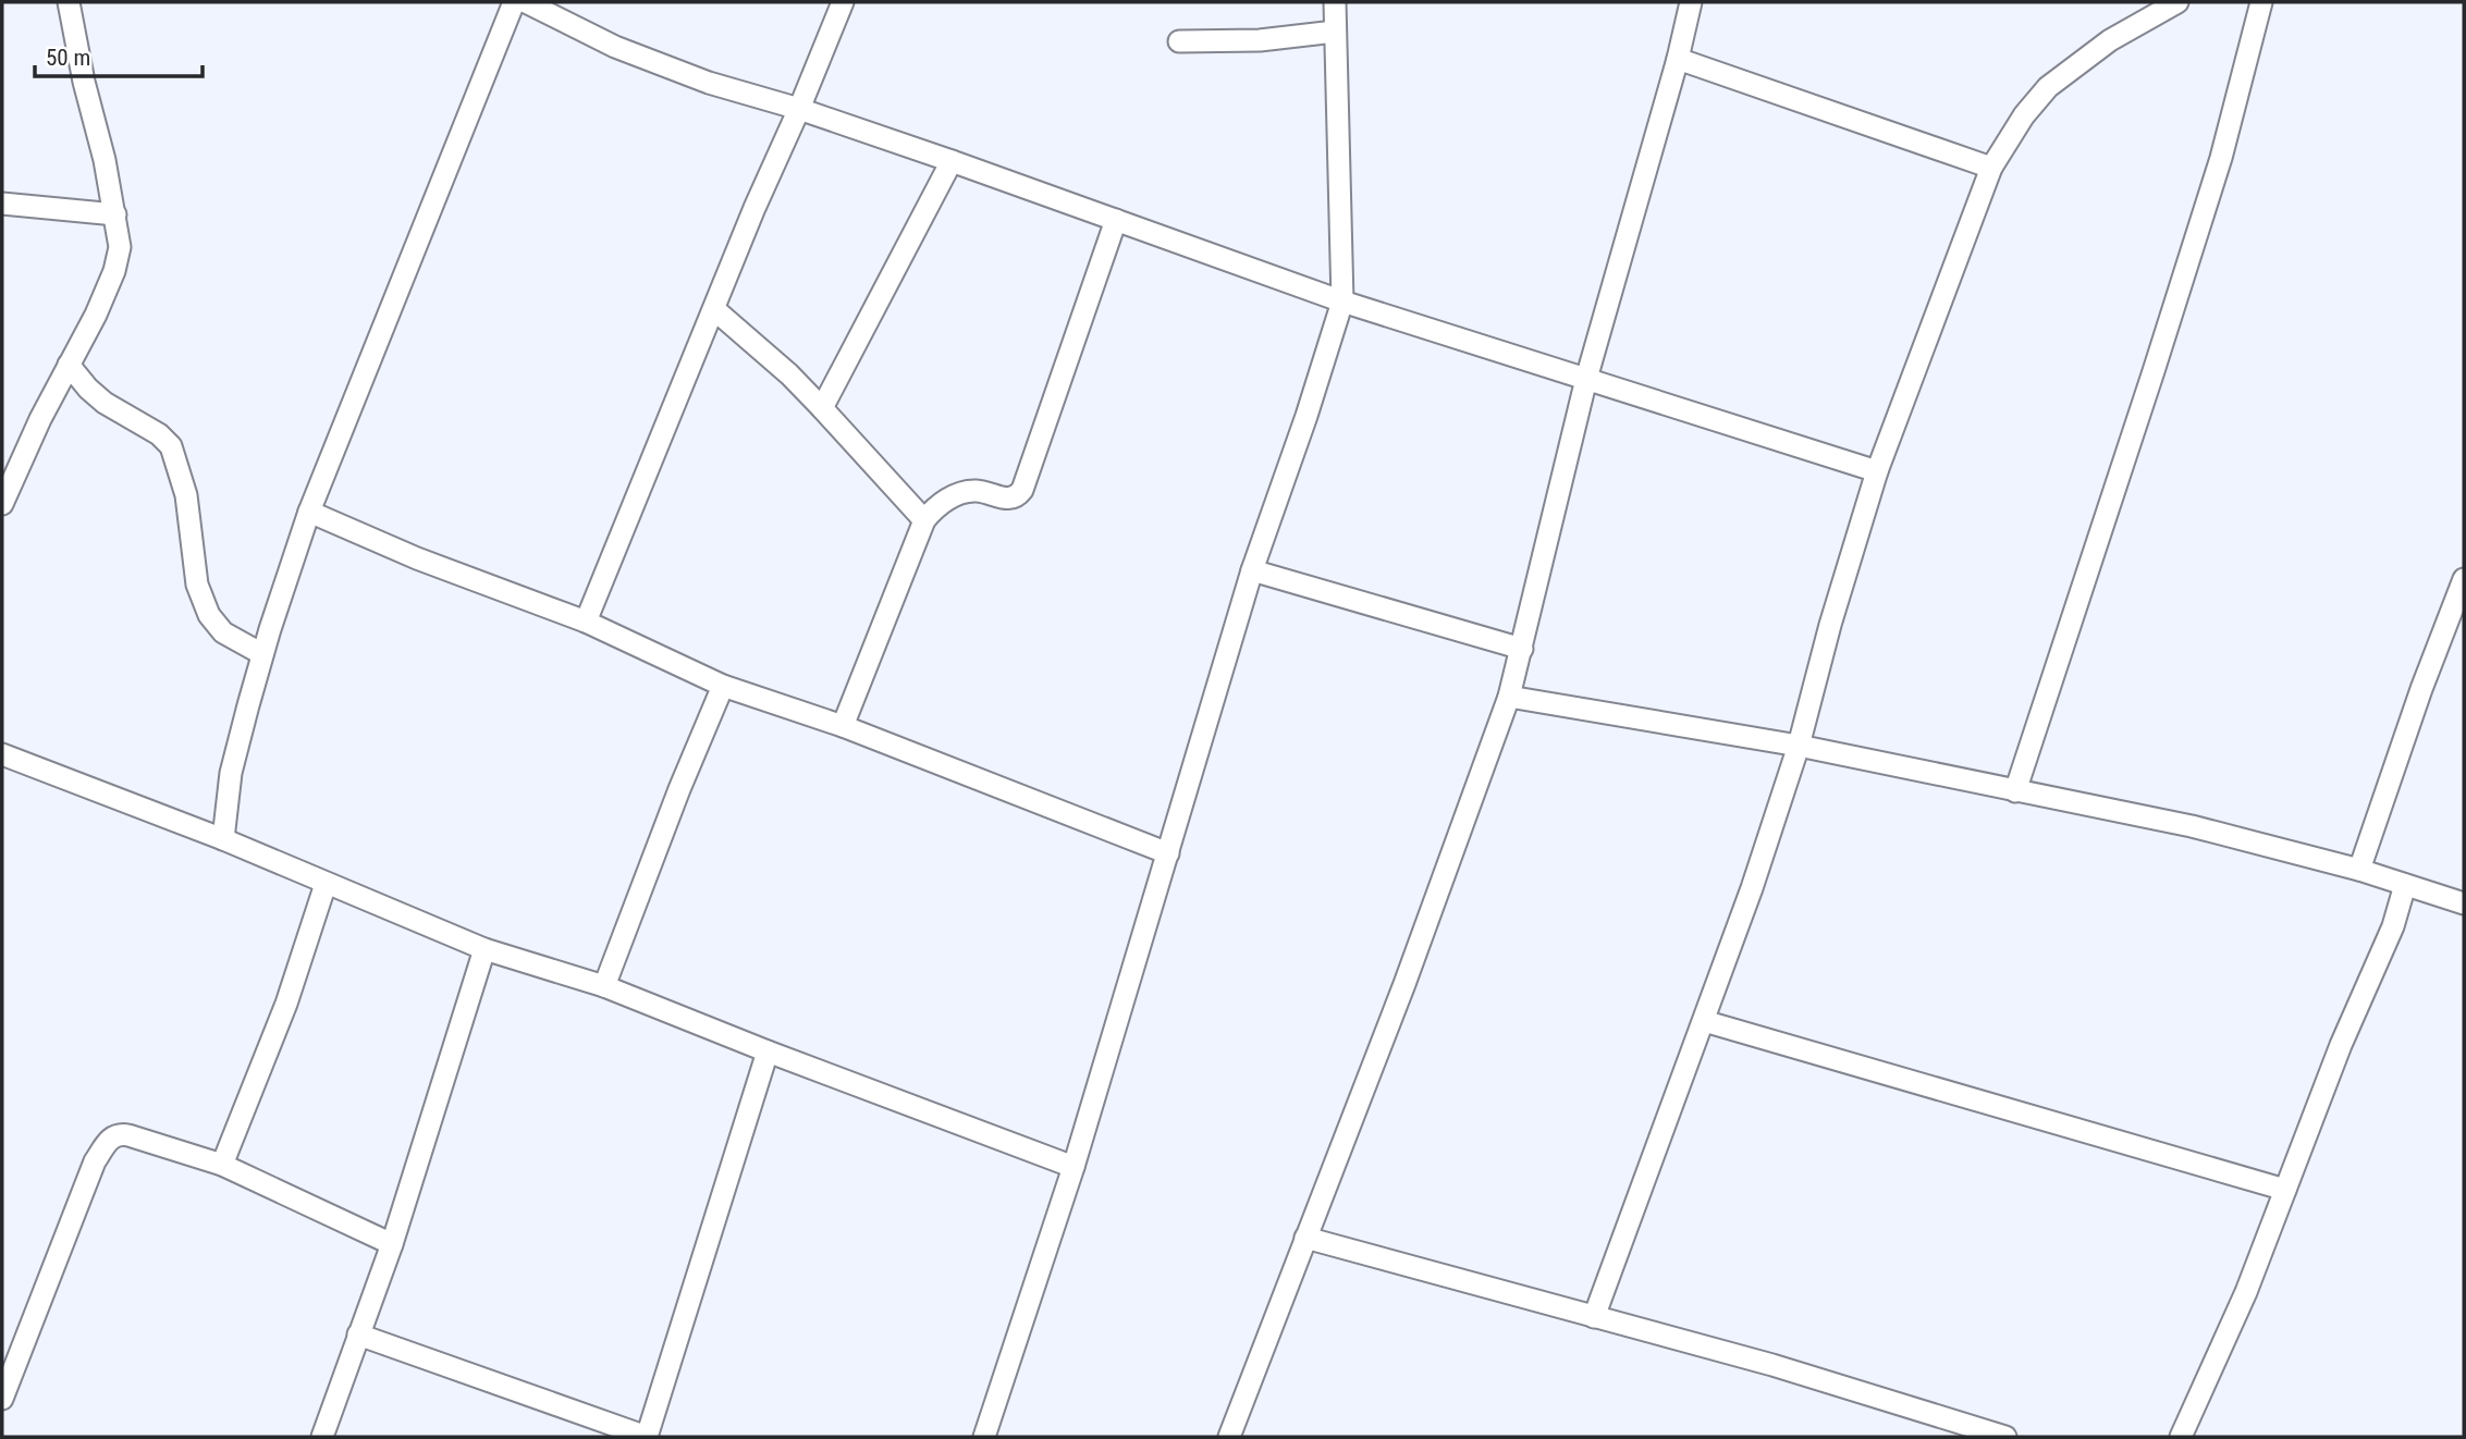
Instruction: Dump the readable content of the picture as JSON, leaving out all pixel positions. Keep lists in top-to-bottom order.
{
  "scale_bar": "50 m"
}
